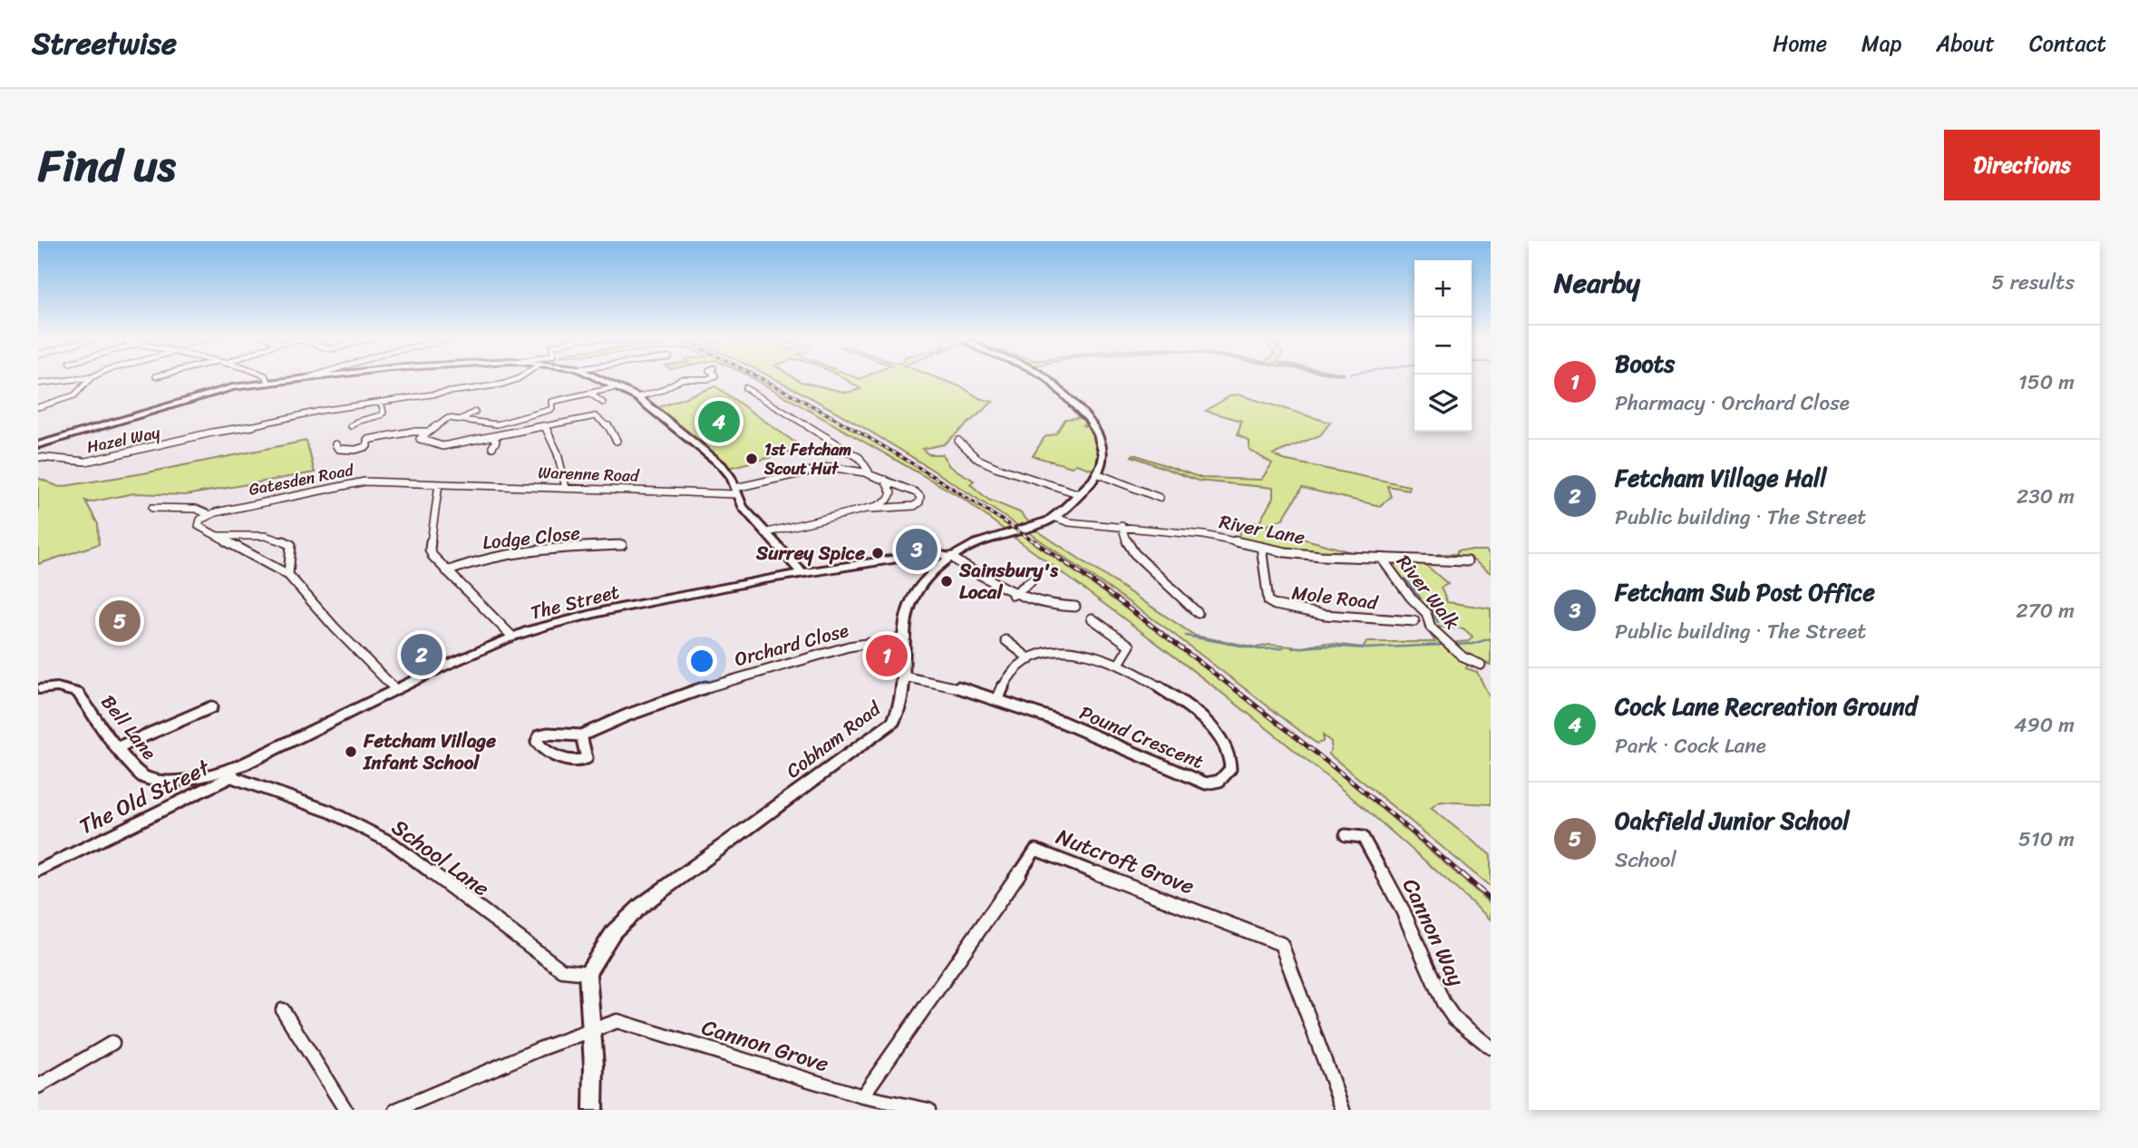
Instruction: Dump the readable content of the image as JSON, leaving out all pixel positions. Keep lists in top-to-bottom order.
{
  "streets": {
    "street": [
      "Hazel Way",
      "Warenne Road",
      "Gatesden Road",
      "River Lane",
      "Lodge Close",
      "River Walk",
      "Mole Road",
      "The Street",
      "Orchard Close",
      "Bell Lane",
      "Pound Crescent",
      "Cobham Road",
      "The Old Street",
      "School Lane",
      "Nutcroft Grove",
      "Cannon Way",
      "Cannon Grove"
    ]
  },
  "crossings": [
    ["Warenne Road", "Gatesden Road"],
    ["River Lane", "River Walk"],
    ["River Lane", "Mole Road"],
    ["River Lane", "Cobham Road"],
    ["The Street", "Bell Lane"],
    ["The Street", "Cobham Road"],
    ["The Street", "The Old Street"],
    ["The Street", "School Lane"],
    ["Orchard Close", "Cobham Road"],
    ["Bell Lane", "The Old Street"],
    ["Bell Lane", "School Lane"],
    ["Pound Crescent", "Cobham Road"],
    ["Cobham Road", "School Lane"],
    ["The Old Street", "School Lane"],
    ["Nutcroft Grove", "Cannon Grove"]
  ],
  "places": [
    "1st Fetcham Scout Hut",
    "Surrey Spice",
    "Sainsbury's Local",
    "Fetcham Village Infant School"
  ],
  "page": {
    "header": "Streetwise",
    "nav": [
      "Home",
      "Map",
      "About",
      "Contact"
    ],
    "title": "Find us",
    "buttons": "Directions",
    "heading": ["Nearby", "5 results"],
    "map_buttons": ["+", "−"],
    "list": [
      {
        "mark": "1",
        "name": "Boots",
        "note": "Pharmacy · Orchard Close",
        "value": "150 m"
      },
      {
        "mark": "2",
        "name": "Fetcham Village Hall",
        "note": "Public building · The Street",
        "value": "230 m"
      },
      {
        "mark": "3",
        "name": "Fetcham Sub Post Office",
        "note": "Public building · The Street",
        "value": "270 m"
      },
      {
        "mark": "4",
        "name": "Cock Lane Recreation Ground",
        "note": "Park · Cock Lane",
        "value": "490 m"
      },
      {
        "mark": "5",
        "name": "Oakfield Junior School",
        "note": "School",
        "value": "510 m"
      }
    ],
    "pins": [
      "4",
      "3",
      "5",
      "2",
      "1"
    ]
  }
}
